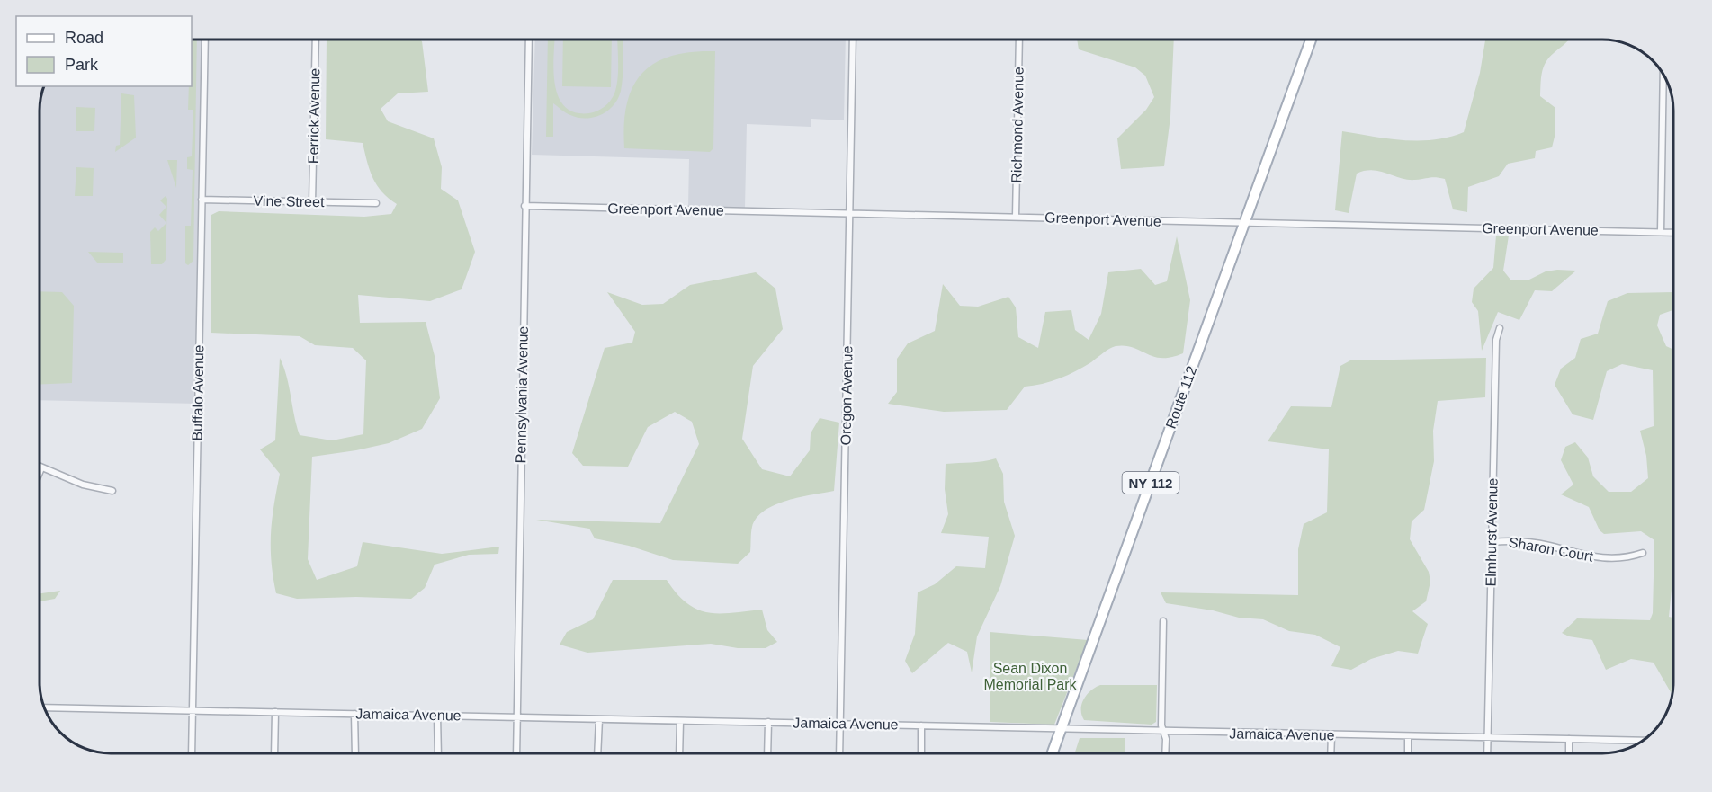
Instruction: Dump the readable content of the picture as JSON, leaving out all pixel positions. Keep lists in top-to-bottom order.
{
  "streets": {
    "main road": ["Route 112", "NY 112"],
    "street": [
      "Ferrick Avenue",
      "Richmond Avenue",
      "Vine Street",
      "Greenport Avenue",
      "Buffalo Avenue",
      "Pennsylvania Avenue",
      "Oregon Avenue",
      "Elmhurst Avenue",
      "Sharon Court",
      "Jamaica Avenue"
    ]
  },
  "crossings": [
    ["Ferrick Avenue", "Vine Street"],
    ["Richmond Avenue", "Greenport Avenue"],
    ["Vine Street", "Buffalo Avenue"],
    ["Greenport Avenue", "Pennsylvania Avenue"],
    ["Greenport Avenue", "Oregon Avenue"],
    ["Greenport Avenue", "Route 112"],
    ["Buffalo Avenue", "Jamaica Avenue"],
    ["Pennsylvania Avenue", "Jamaica Avenue"],
    ["Oregon Avenue", "Jamaica Avenue"],
    ["Route 112", "Jamaica Avenue"],
    ["Elmhurst Avenue", "Sharon Court"],
    ["Elmhurst Avenue", "Jamaica Avenue"]
  ],
  "parks": ["Sean Dixon Memorial Park"],
  "legend": ["Road", "Park"]
}
